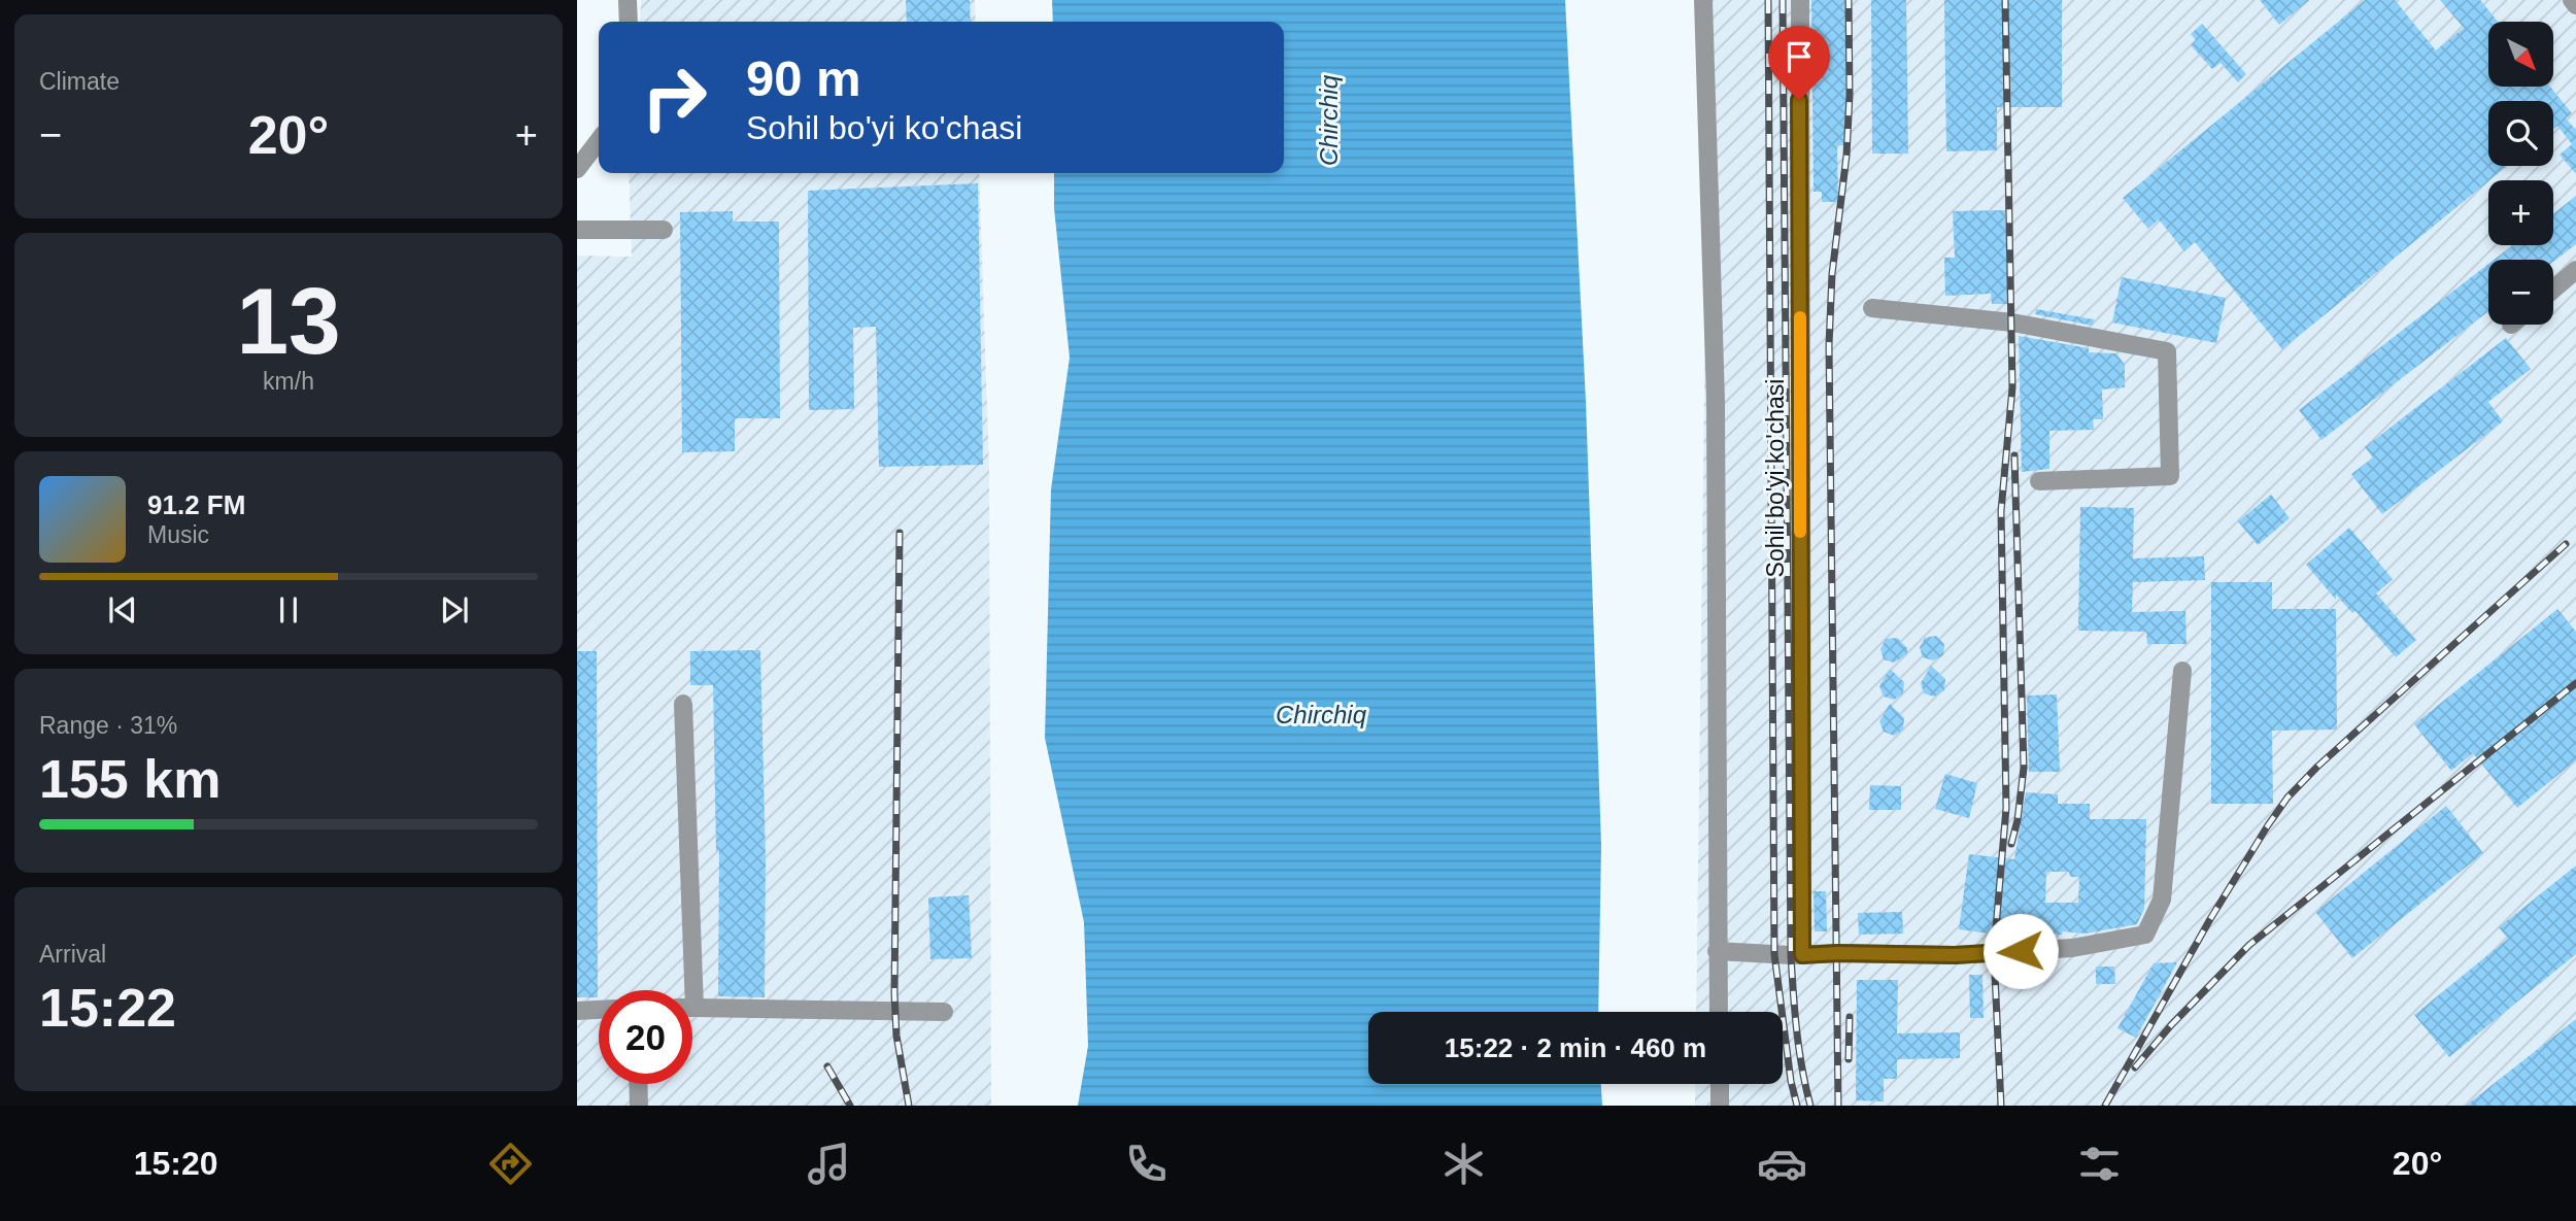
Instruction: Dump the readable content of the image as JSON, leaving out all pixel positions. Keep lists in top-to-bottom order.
{
  "streets": {
    "street": ["Sohil bo'yi ko'chasi"]
  },
  "water": ["Chirchiq"],
  "north": "bottom right",
  "page": {
    "tile": [
      "Climate",
      ["13", "km/h"],
      ["Range · 31%", "155 km"],
      ["Arrival", "15:22"]
    ],
    "map_buttons": ["+", "−"],
    "turn": ["90 m", "Sohil bo'yi ko'chasi"],
    "heat": ["−", "20°", "+"],
    "song": ["91.2 FM", "Music"],
    "limit": "20",
    "trip": "15:22 · 2 min · 460 m",
    "tabs": ["15:20", "20°"]
  }
}
